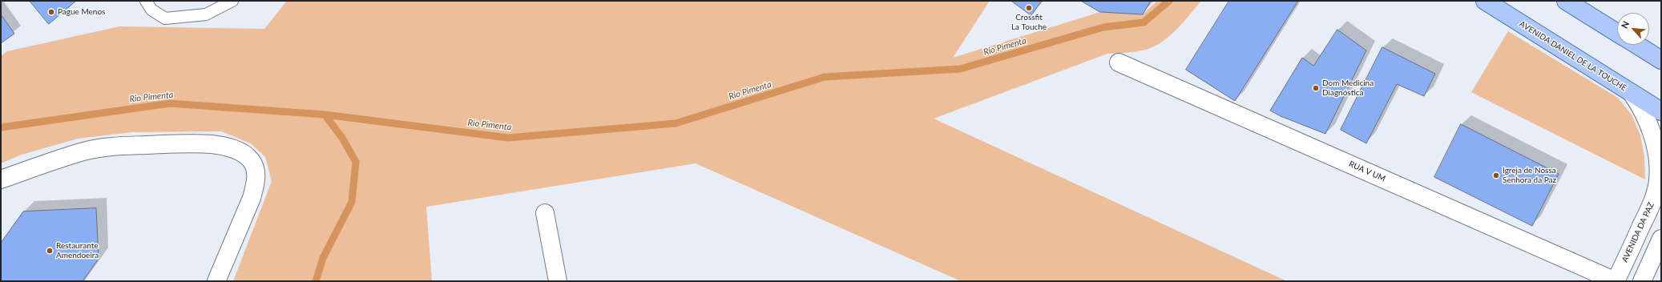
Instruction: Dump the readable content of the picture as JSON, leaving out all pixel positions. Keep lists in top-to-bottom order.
{
  "streets": {
    "main road": ["AVENIDA DANIEL DE LA TOUCHE"],
    "street": ["RUA V UM", "AVENIDA DA PAZ"]
  },
  "crossings": [
    ["AVENIDA DANIEL DE LA TOUCHE", "AVENIDA DA PAZ"],
    ["RUA V UM", "AVENIDA DA PAZ"]
  ],
  "water": ["Rio Pimenta"],
  "places": [
    "Crossfit La Touche",
    "Pague Menos",
    "Dom Medicina Diagnóstica",
    "Igreja de Nossa Senhora da Paz",
    "Restaurante Amendoeira"
  ],
  "north": "top left"
}
